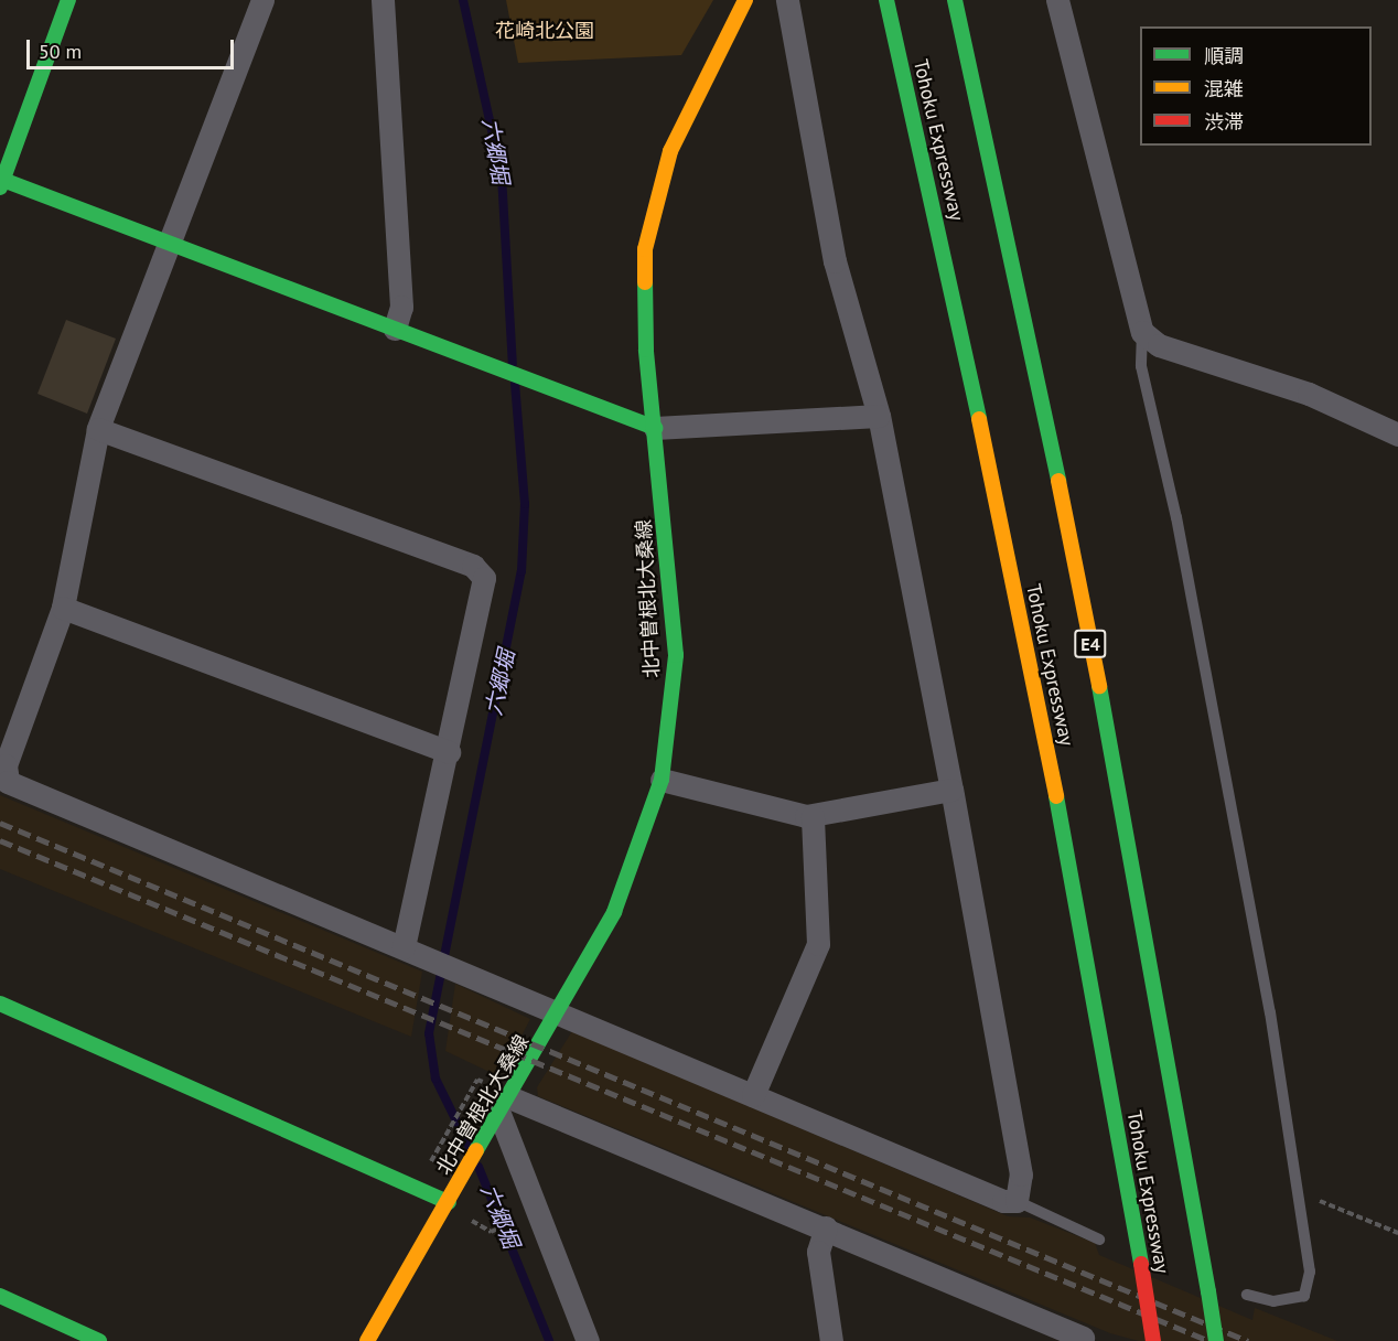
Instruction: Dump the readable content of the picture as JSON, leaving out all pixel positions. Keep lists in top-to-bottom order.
{
  "streets": {
    "main road": ["Tohoku Expressway", "北中曽根北大桑線", "E4"]
  },
  "water": ["六郷堀"],
  "parks": ["花崎北公園"],
  "legend": ["順調", "混雑", "渋滞"],
  "scale_bar": "50 m"
}
